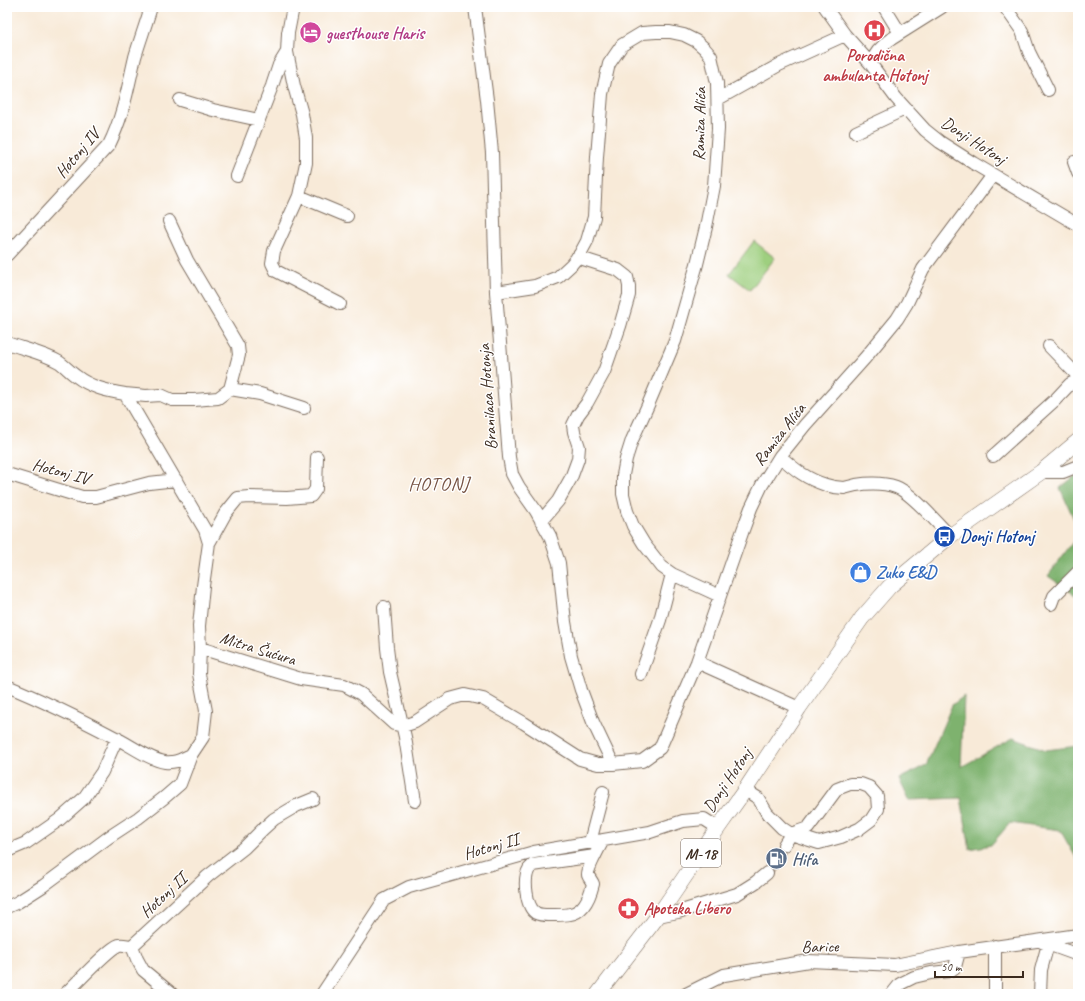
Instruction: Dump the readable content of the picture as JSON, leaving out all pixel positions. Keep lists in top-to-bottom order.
{
  "streets": {
    "main road": ["Donji Hotonj", "M-18"],
    "street": [
      "Ramiza Alića",
      "Hotonj IV",
      "Branilaca Hotonja",
      "Mitra Šućura",
      "Hotonj II",
      "Barice"
    ]
  },
  "crossings": [
    ["Ramiza Alića", "Donji Hotonj"],
    ["Ramiza Alića", "Branilaca Hotonja"],
    ["Donji Hotonj", "Hotonj II"]
  ],
  "districts": ["HOTONJ"],
  "places": {
    "hospital": ["Porodična ambulanta Hotonj"],
    "hotel": ["guesthouse Haris"],
    "bus stop": ["Donji Hotonj"],
    "shop": ["Zuko E&D"],
    "fuel station": ["Hifa"],
    "pharmacy": ["Apoteka Libero"]
  },
  "scale_bar": "50 m"
}
